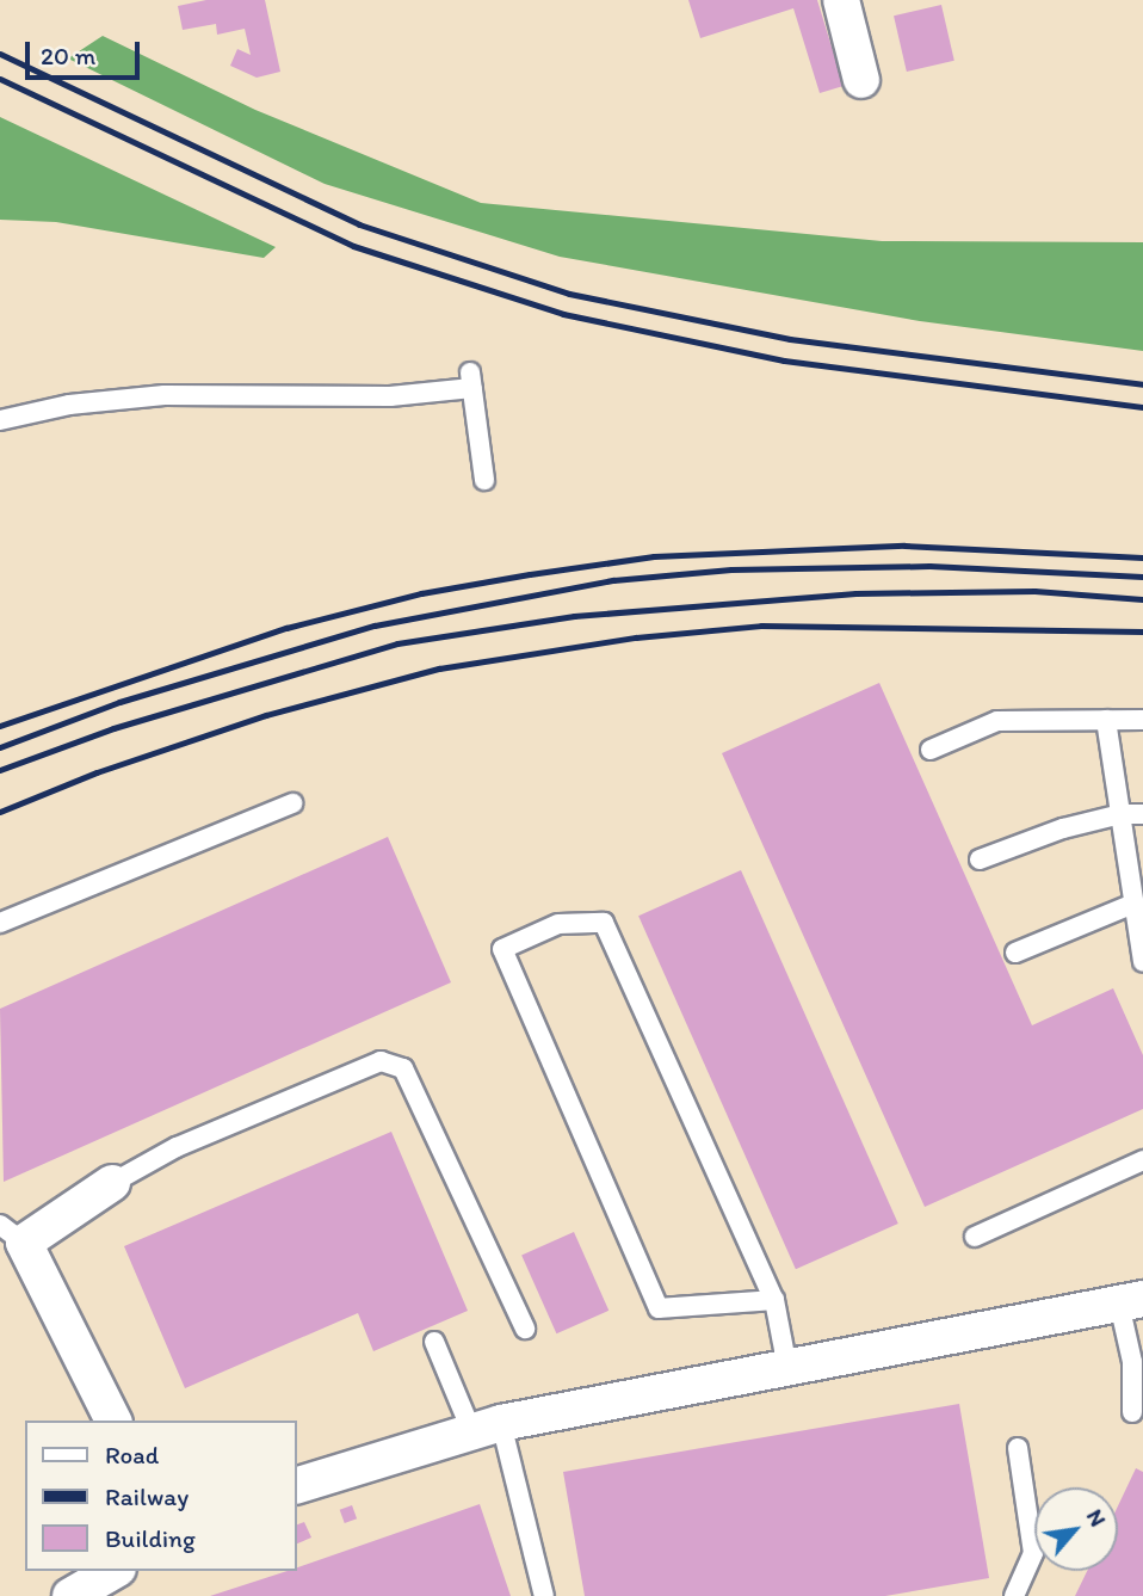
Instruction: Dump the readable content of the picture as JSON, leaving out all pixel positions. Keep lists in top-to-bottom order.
{
  "legend": ["Road", "Railway", "Building"],
  "scale_bar": "20 m",
  "north": "top right"
}
